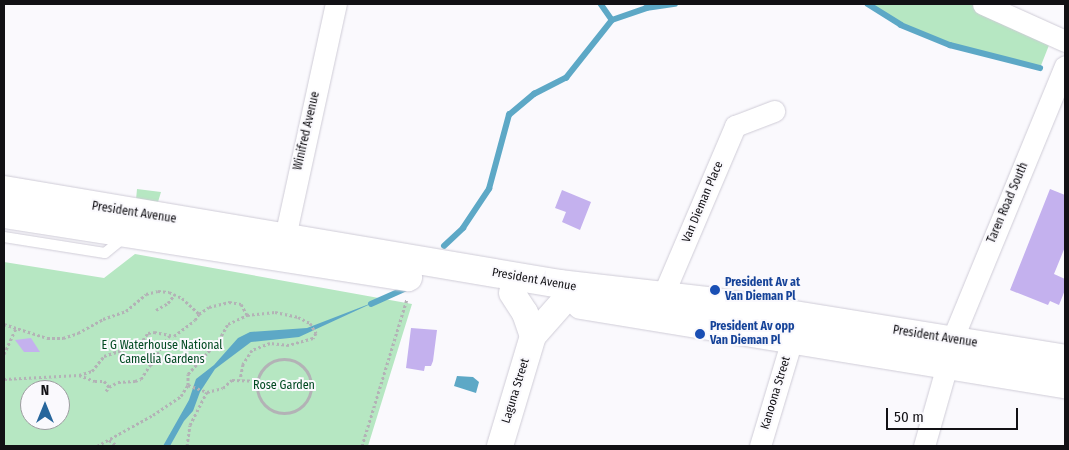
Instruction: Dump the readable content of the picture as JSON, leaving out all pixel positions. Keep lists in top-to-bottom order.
{
  "streets": {
    "main road": ["President Avenue"],
    "street": [
      "Winifred Avenue",
      "Van Dieman Place",
      "Taren Road South",
      "Laguna Street",
      "Kanoona Street"
    ]
  },
  "crossings": [
    ["Winifred Avenue", "President Avenue"],
    ["Van Dieman Place", "President Avenue"],
    ["Taren Road South", "President Avenue"],
    ["President Avenue", "Laguna Street"],
    ["President Avenue", "Kanoona Street"]
  ],
  "parks": ["E G Waterhouse National Camellia Gardens", "Rose Garden"],
  "places": ["President Av at Van Dieman Pl", "President Av opp Van Dieman Pl"],
  "scale_bar": "50 m",
  "north": "top"
}
